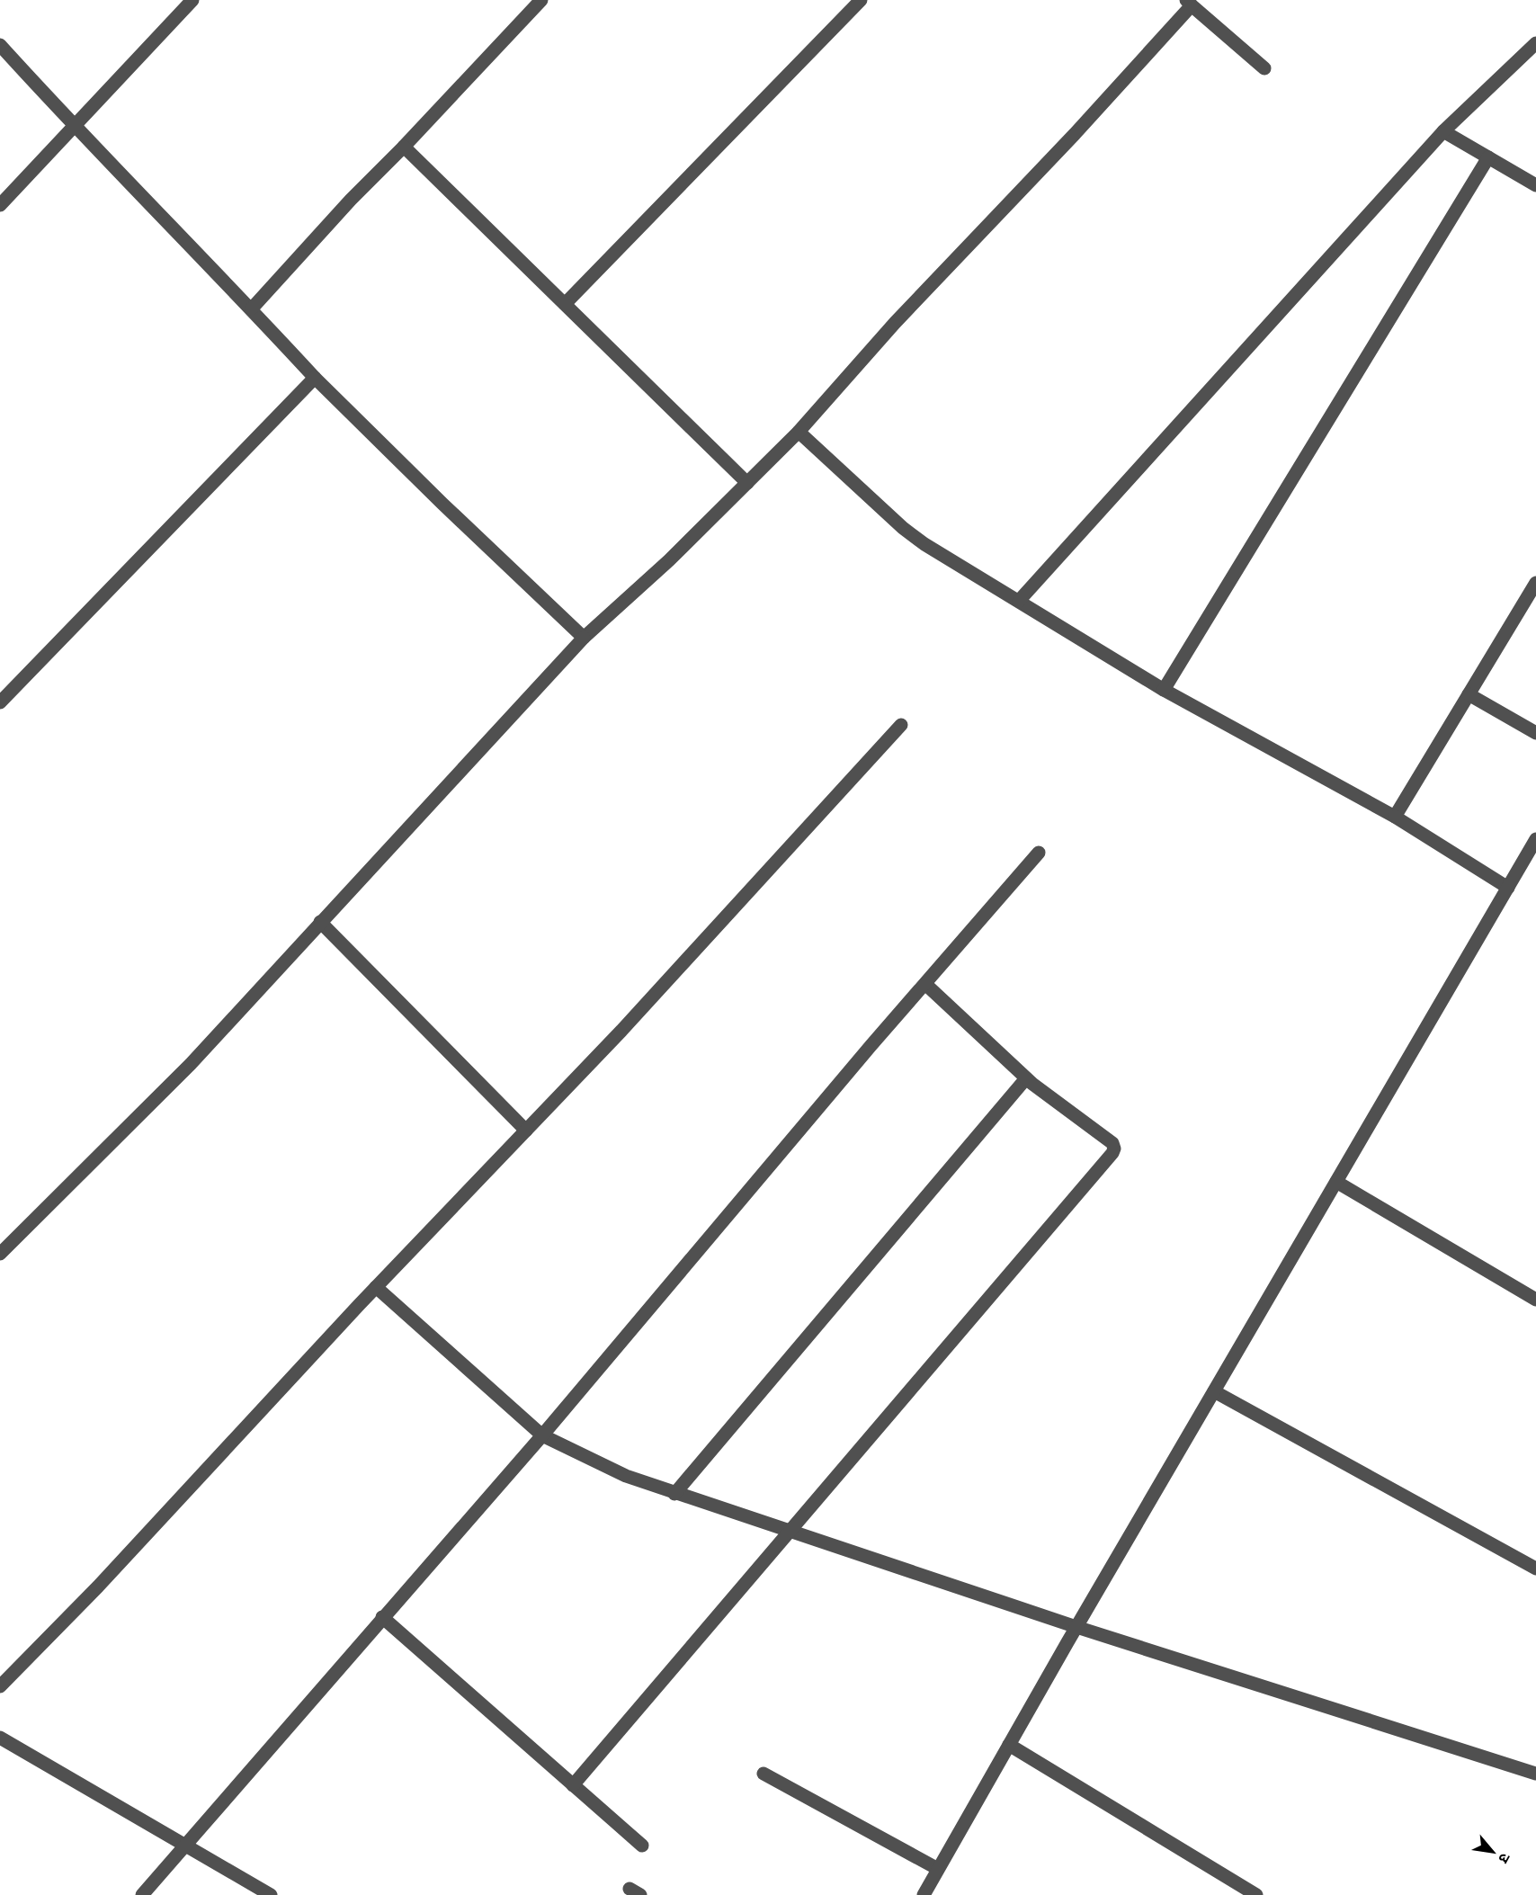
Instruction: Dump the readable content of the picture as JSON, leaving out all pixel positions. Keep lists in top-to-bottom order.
{
  "north": "bottom right"
}
